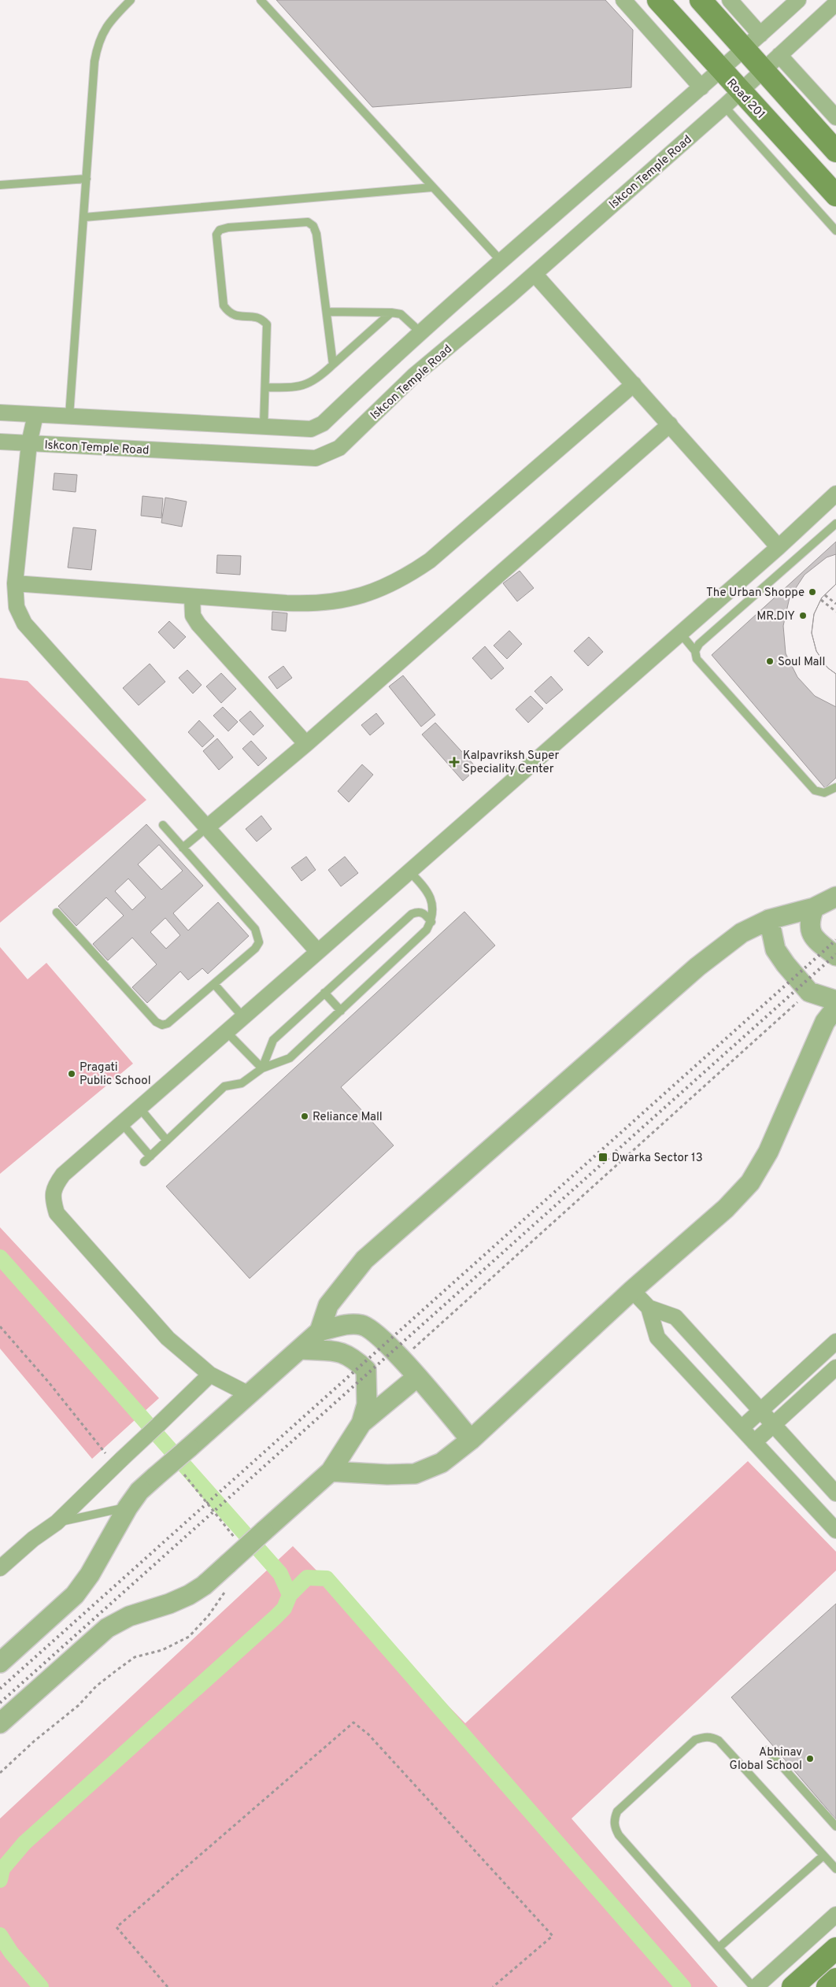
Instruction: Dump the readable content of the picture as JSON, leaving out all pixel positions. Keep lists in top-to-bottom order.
{
  "streets": {
    "main road": ["Road 201"],
    "street": ["Iskcon Temple Road"]
  },
  "crossings": [
    ["Road 201", "Iskcon Temple Road"]
  ],
  "places": {
    "other": [
      "The Urban Shoppe",
      "MR.DIY",
      "Soul Mall",
      "Pragati Public School",
      "Reliance Mall",
      "Abhinav Global School"
    ],
    "health": ["Kalpavriksh Super Speciality Center"],
    "transit": ["Dwarka Sector 13"]
  }
}
